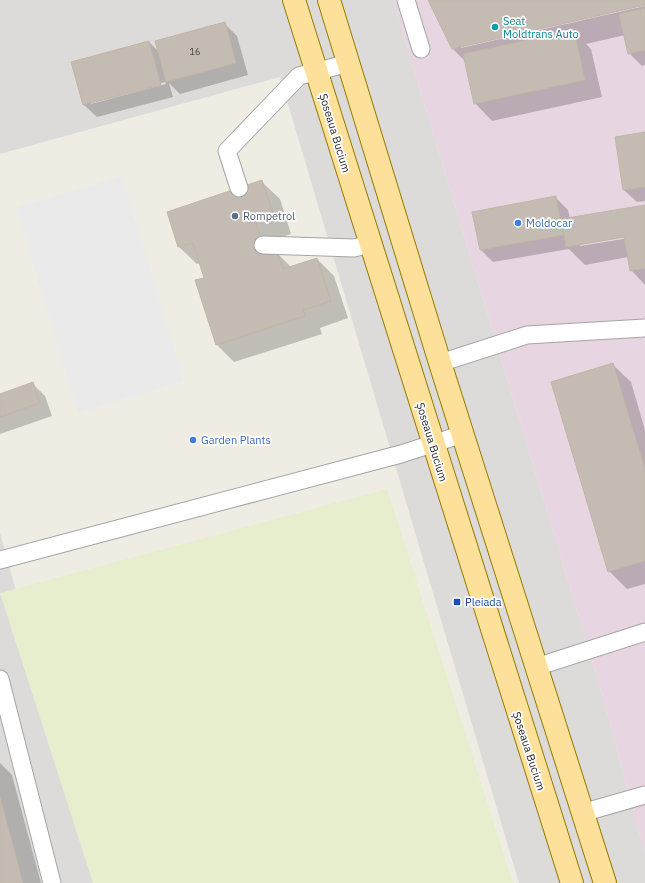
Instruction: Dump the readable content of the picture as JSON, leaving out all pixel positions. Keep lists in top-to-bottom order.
{
  "streets": {
    "main road": ["Șoseaua Bucium"]
  },
  "places": {
    "other": [
      "Seat Moldtrans Auto",
      "Rompetrol",
      "Moldocar",
      "Garden Plants"
    ],
    "transit": ["Pleiada"]
  },
  "house_numbers": ["16"]
}
